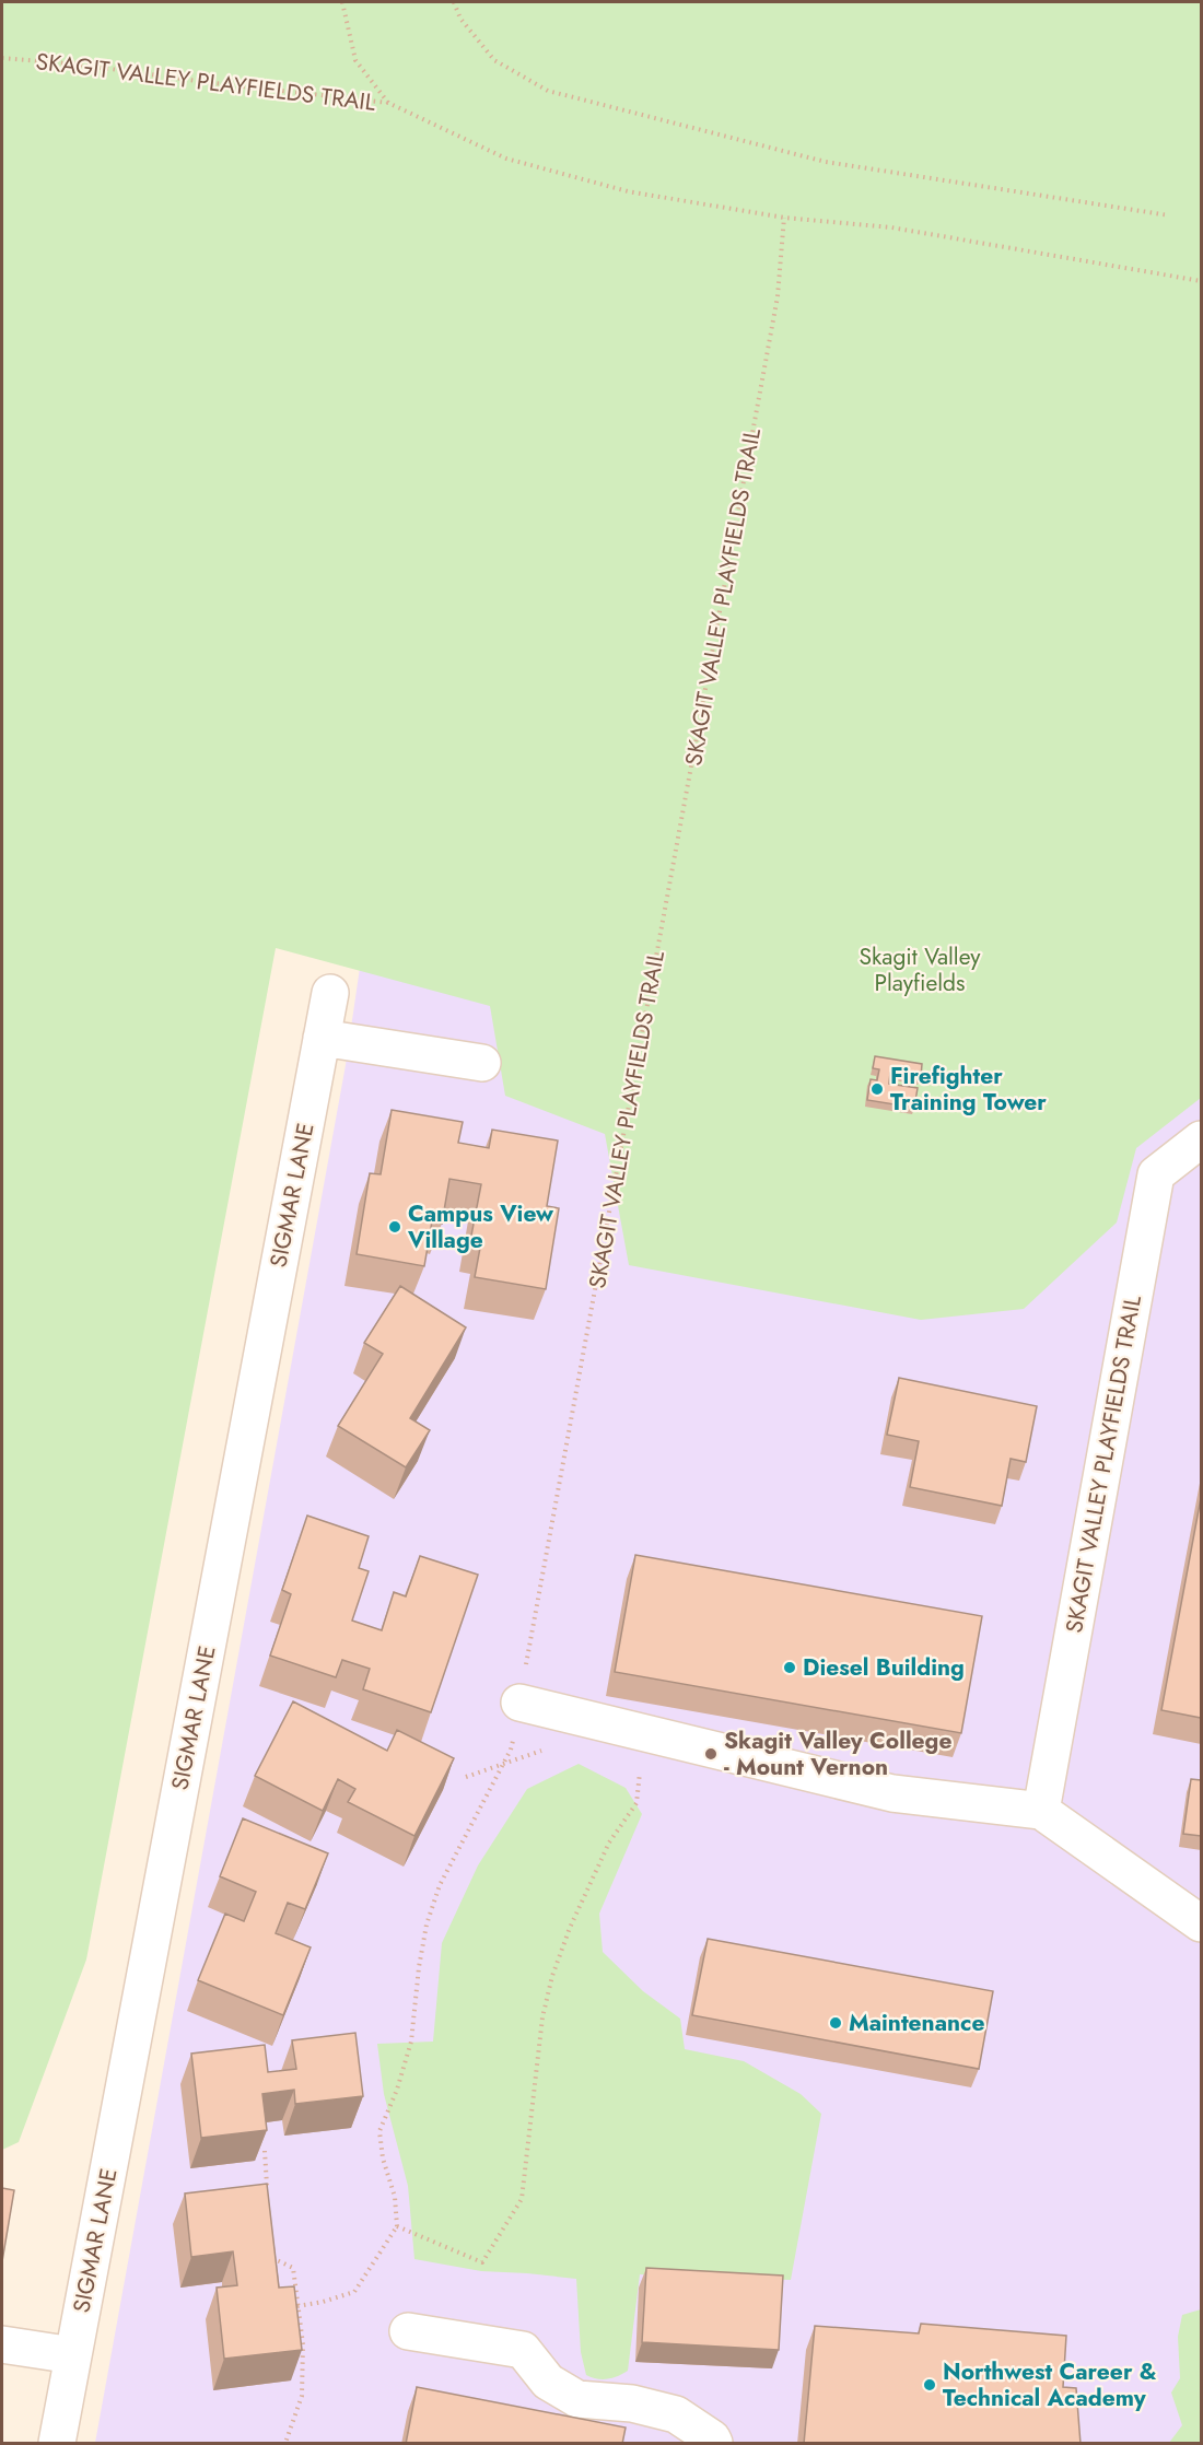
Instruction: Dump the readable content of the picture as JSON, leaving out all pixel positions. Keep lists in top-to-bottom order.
{
  "streets": {
    "street": ["SKAGIT VALLEY PLAYFIELDS TRAIL", "SIGMAR LANE"]
  },
  "parks": ["Skagit Valley Playfields"],
  "places": [
    "Firefighter Training Tower",
    "Campus View Village",
    "Diesel Building",
    "Skagit Valley College - Mount Vernon",
    "Maintenance",
    "Northwest Career & Technical Academy"
  ]
}
